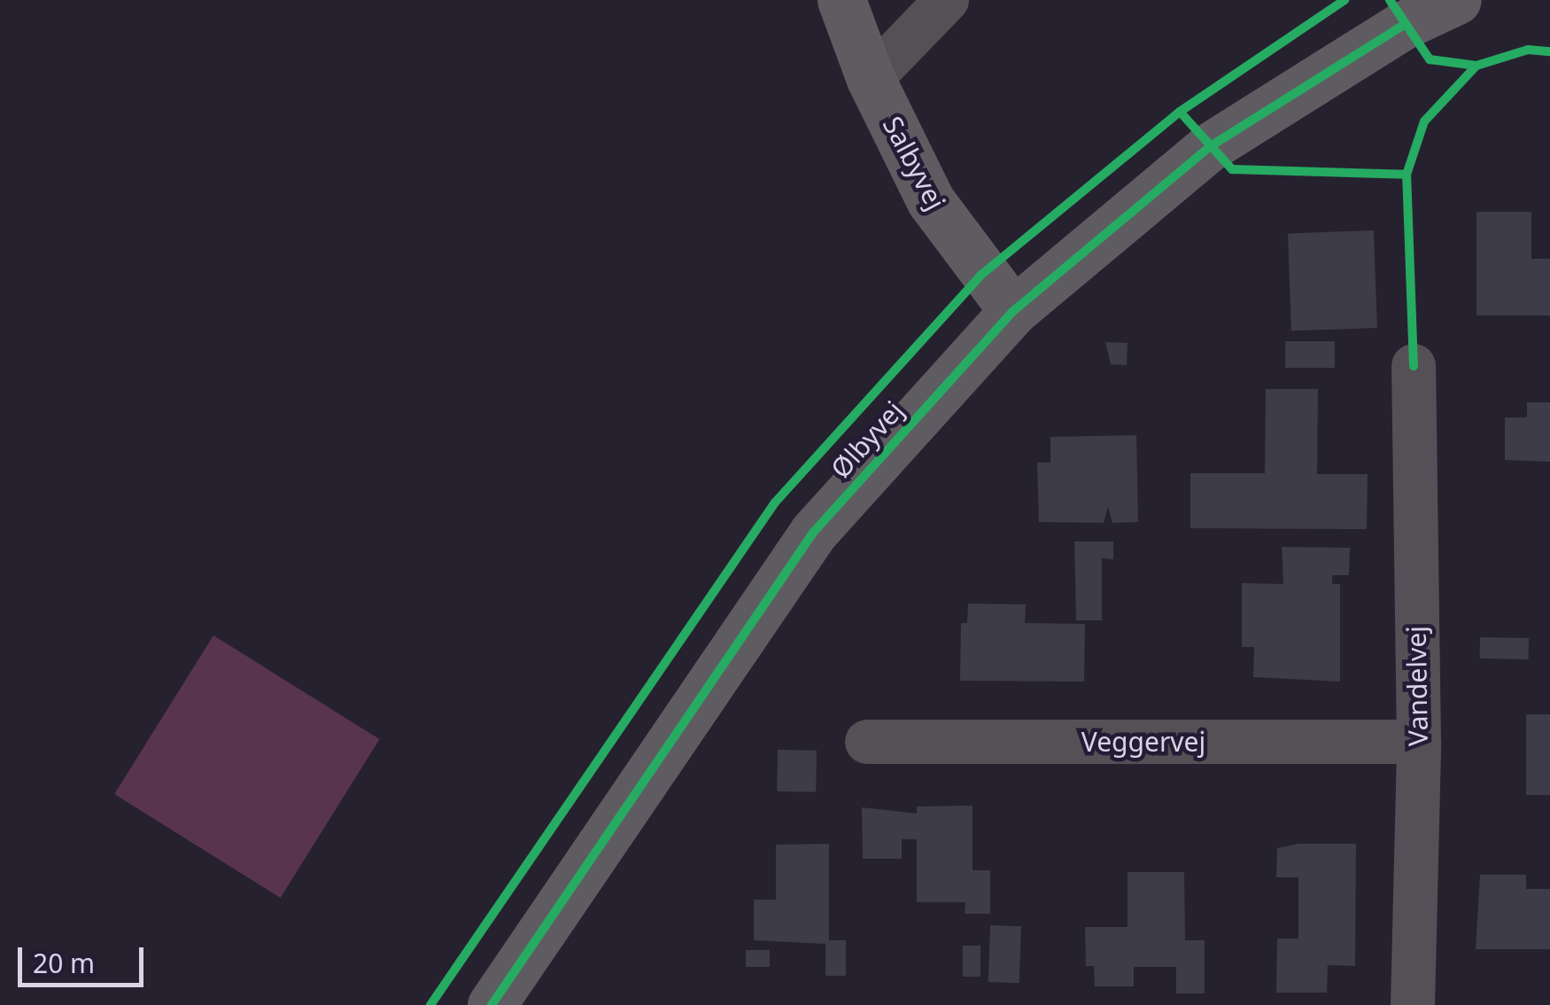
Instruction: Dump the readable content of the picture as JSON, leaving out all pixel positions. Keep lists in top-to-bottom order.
{
  "streets": {
    "street": [
      "Salbyvej",
      "Ølbyvej",
      "Vandelvej",
      "Veggervej"
    ]
  },
  "crossings": [
    ["Salbyvej", "Ølbyvej"],
    ["Vandelvej", "Veggervej"]
  ],
  "scale_bar": "20 m"
}
